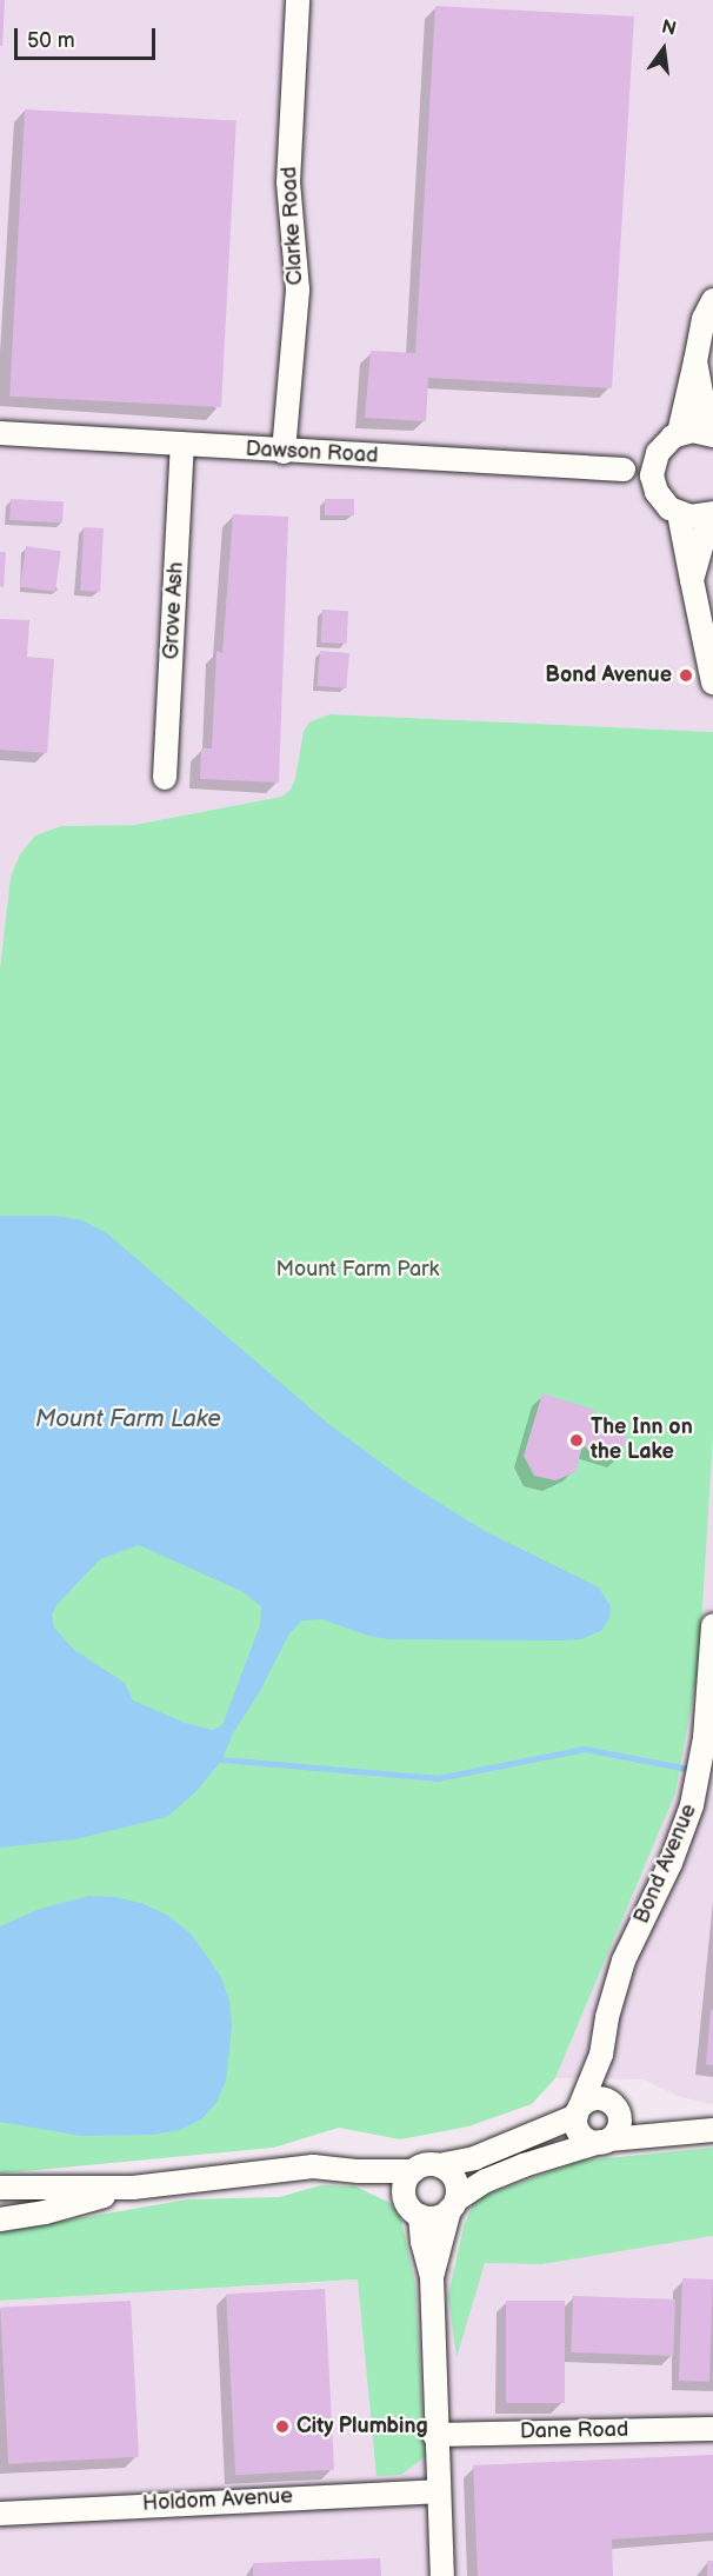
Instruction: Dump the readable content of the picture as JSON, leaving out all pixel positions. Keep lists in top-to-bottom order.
{
  "streets": {
    "street": [
      "Clarke Road",
      "Dawson Road",
      "Grove Ash",
      "Bond Avenue",
      "Dane Road",
      "Holdom Avenue"
    ]
  },
  "crossings": [
    ["Clarke Road", "Dawson Road"],
    ["Dawson Road", "Grove Ash"]
  ],
  "water": ["Mount Farm Lake"],
  "parks": ["Mount Farm Park"],
  "places": ["Bond Avenue", "The Inn on the Lake", "City Plumbing"],
  "scale_bar": "50 m",
  "north": "top"
}
